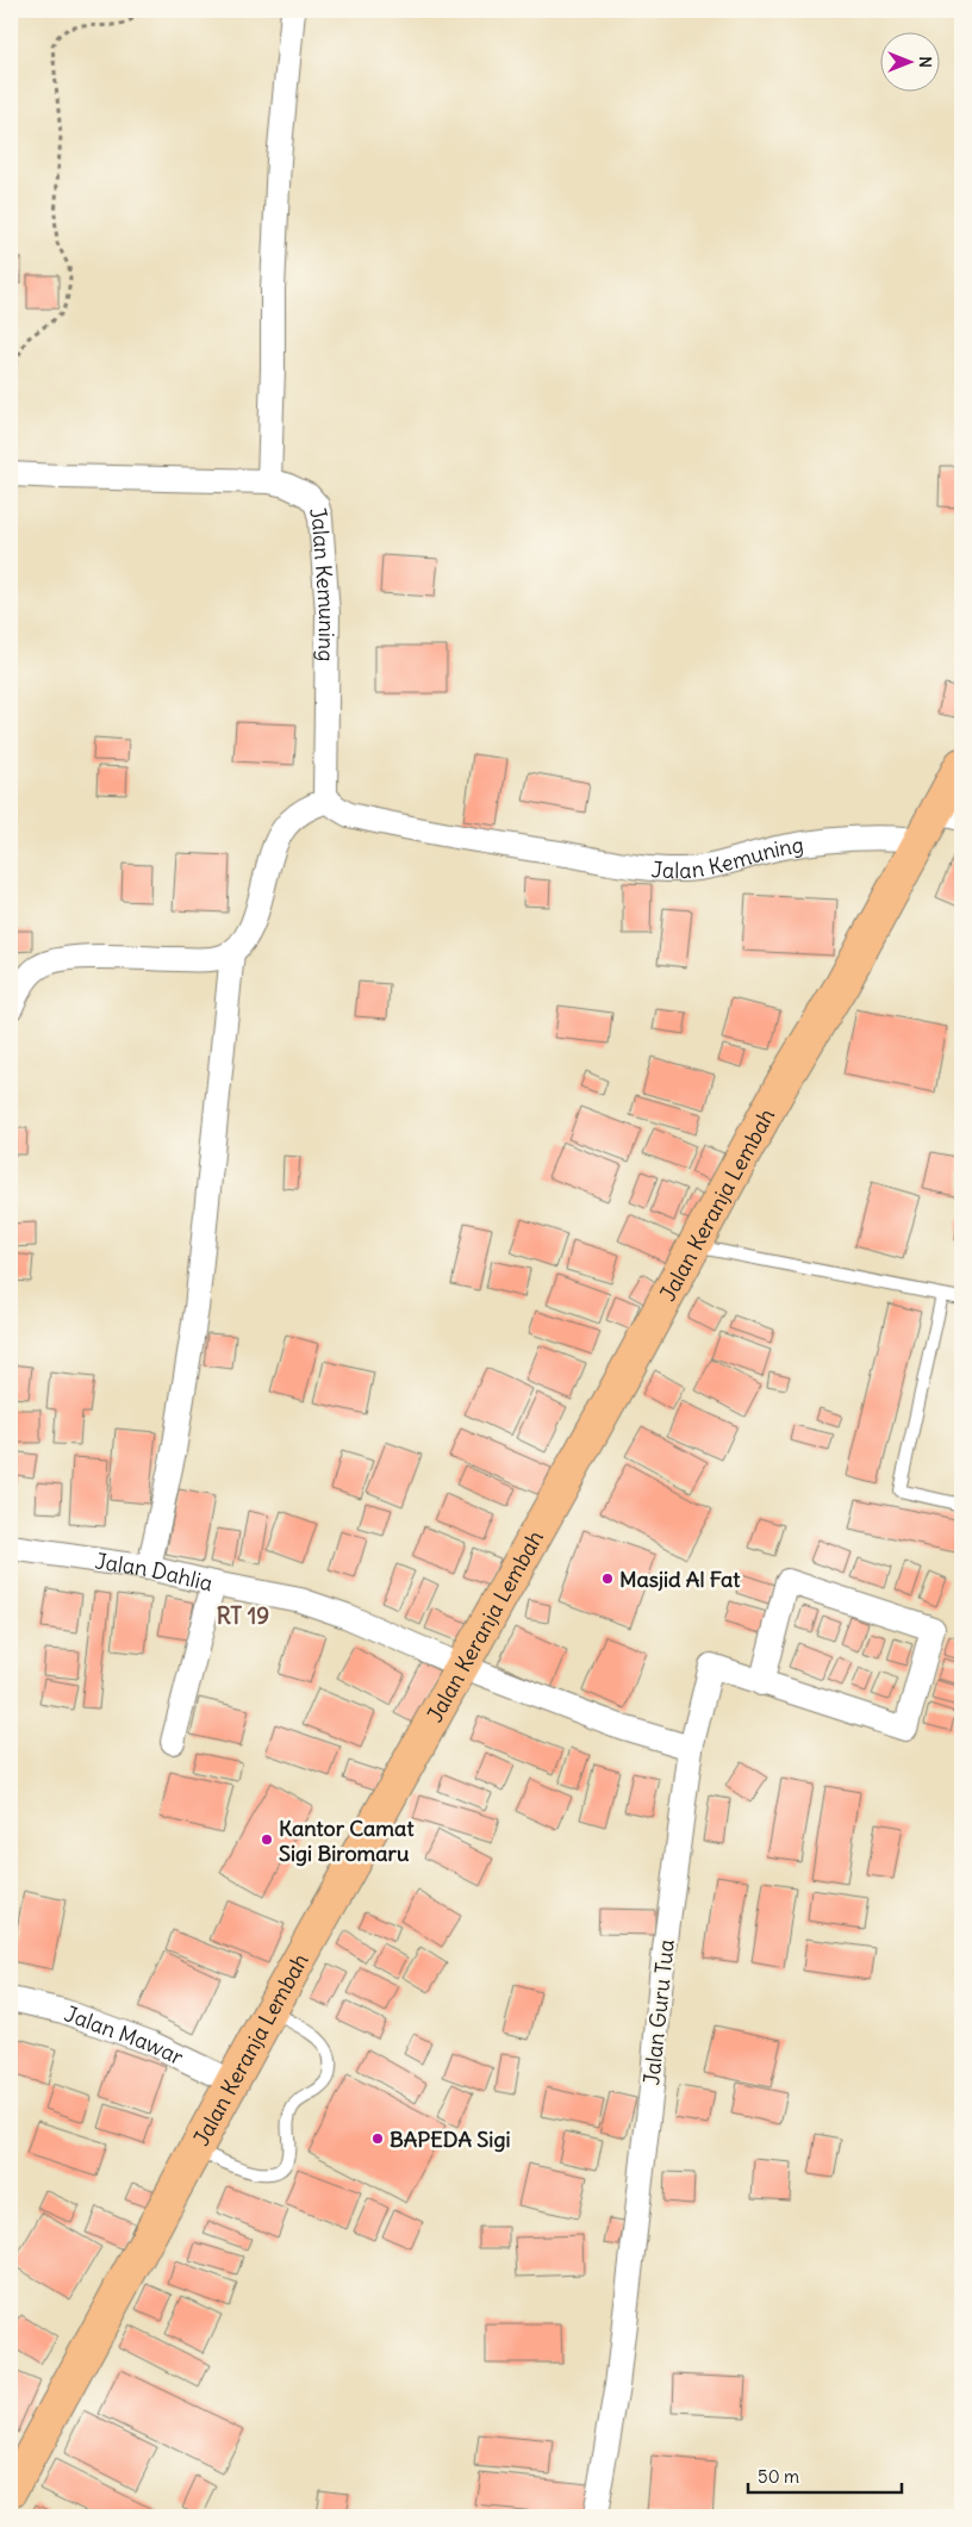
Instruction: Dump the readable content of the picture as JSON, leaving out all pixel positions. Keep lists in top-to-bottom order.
{
  "streets": {
    "main road": ["Jalan Keranja Lembah"],
    "street": [
      "Jalan Kemuning",
      "Jalan Dahlia",
      "Jalan Guru Tua",
      "Jalan Mawar"
    ]
  },
  "crossings": [
    ["Jalan Kemuning", "Jalan Keranja Lembah"],
    ["Jalan Keranja Lembah", "Jalan Dahlia"],
    ["Jalan Keranja Lembah", "Jalan Mawar"]
  ],
  "districts": ["RT 19"],
  "places": ["Masjid Al Fat", "Kantor Camat Sigi Biromaru", "BAPEDA Sigi"],
  "scale_bar": "50 m",
  "north": "right"
}
